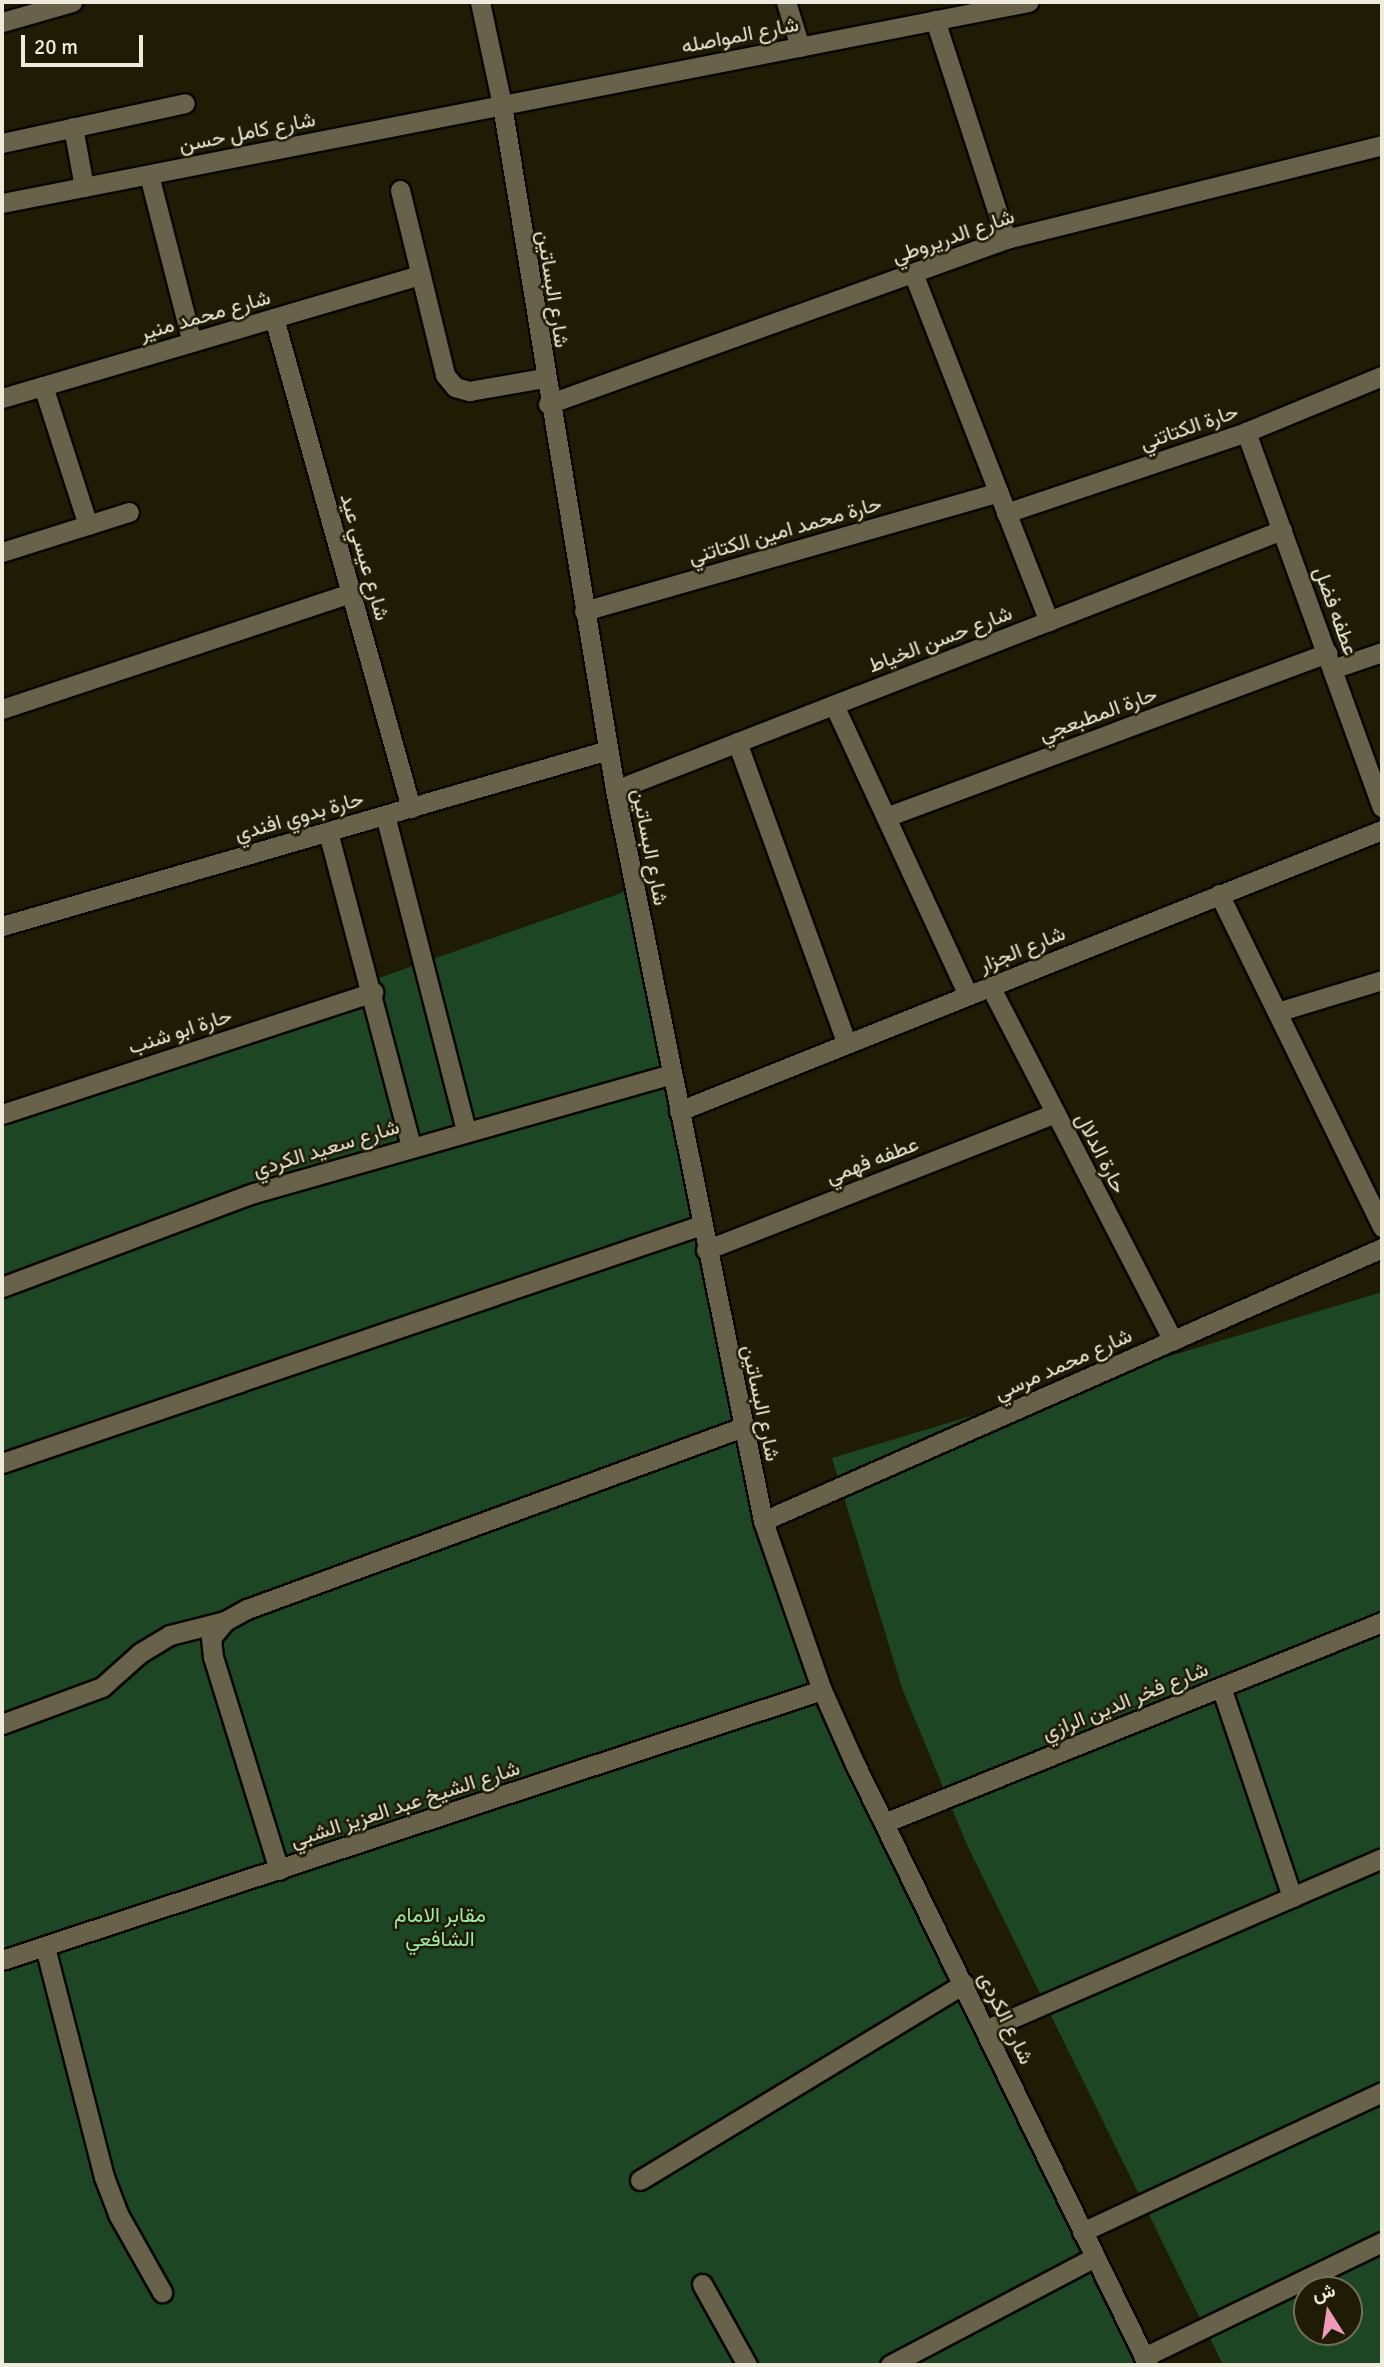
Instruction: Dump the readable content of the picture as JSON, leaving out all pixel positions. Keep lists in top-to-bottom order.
{
  "streets": {
    "street": [
      "شارع المواصله",
      "شارع كامل حسن",
      "شارع الدريروطي",
      "شارع البساتين",
      "شارع محمد منير",
      "حارة الكتاتني",
      "حارة محمد امين الكتاتني",
      "شارع عيسي عيد",
      "عطفه فضل",
      "شارع حسن الخياط",
      "حارة المطبعجي",
      "حارة بدوي افندي",
      "شارع الجزار",
      "حارة ابو شنب",
      "شارع سعيد الكردي",
      "حارة الدلال",
      "عطفه فهمي",
      "شارع محمد مرسي",
      "شارع فخر الدين الرازي",
      "شارع الشيخ عبد العزيز الشبي",
      "شارع الكردى"
    ]
  },
  "crossings": [
    ["شارع المواصله", "شارع كامل حسن"],
    ["شارع المواصله", "شارع البساتين"],
    ["شارع كامل حسن", "شارع البساتين"],
    ["شارع الدريروطي", "شارع البساتين"],
    ["شارع البساتين", "حارة محمد امين الكتاتني"],
    ["شارع البساتين", "شارع حسن الخياط"],
    ["شارع البساتين", "حارة بدوي افندي"],
    ["شارع البساتين", "شارع الجزار"],
    ["شارع البساتين", "شارع سعيد الكردي"],
    ["شارع البساتين", "عطفه فهمي"],
    ["شارع البساتين", "شارع محمد مرسي"],
    ["شارع البساتين", "شارع الشيخ عبد العزيز الشبي"],
    ["شارع البساتين", "شارع الكردى"],
    ["شارع محمد منير", "شارع عيسي عيد"],
    ["حارة الكتاتني", "عطفه فضل"],
    ["شارع عيسي عيد", "حارة بدوي افندي"],
    ["عطفه فضل", "شارع حسن الخياط"],
    ["عطفه فضل", "حارة المطبعجي"],
    ["شارع الجزار", "حارة الدلال"],
    ["حارة الدلال", "عطفه فهمي"],
    ["حارة الدلال", "شارع محمد مرسي"],
    ["شارع فخر الدين الرازي", "شارع الكردى"],
    ["شارع الشيخ عبد العزيز الشبي", "شارع الكردى"]
  ],
  "parks": ["مقابر الامام الشافعي"],
  "scale_bar": "20 m",
  "north": "top"
}
